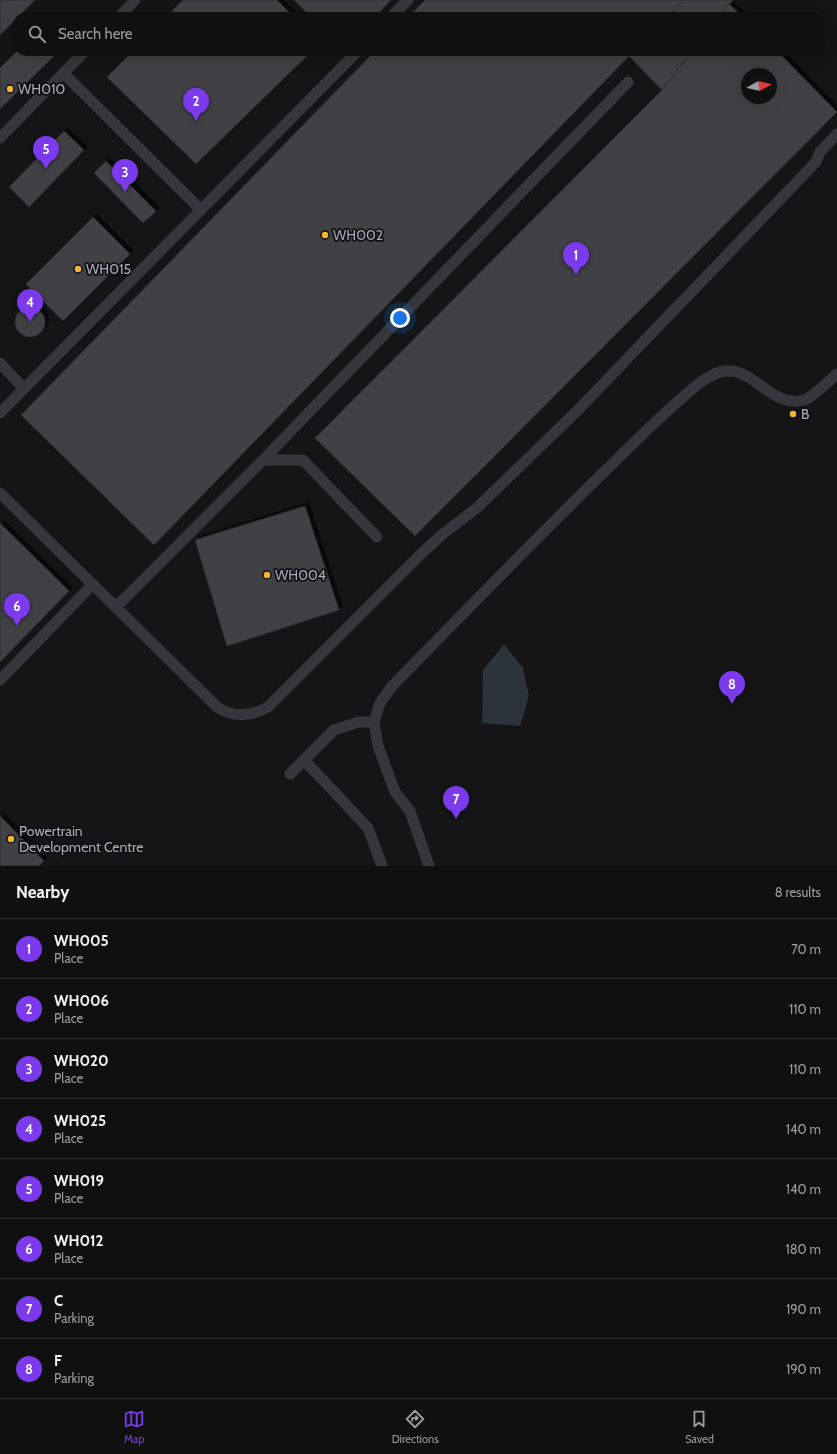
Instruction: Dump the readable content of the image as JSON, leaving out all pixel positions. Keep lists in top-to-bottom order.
{
  "places": [
    "WH010",
    "WH002",
    "WH015",
    "B",
    "WH004",
    "Powertrain Development Centre"
  ],
  "north": "right",
  "page": {
    "search": "Search here",
    "pins": [
      "2",
      "5",
      "3",
      "1",
      "4",
      "6",
      "8",
      "7"
    ],
    "heading": ["Nearby", "8 results"],
    "list": [
      {
        "mark": "1",
        "name": "WH005",
        "note": "Place",
        "value": "70 m"
      },
      {
        "mark": "2",
        "name": "WH006",
        "note": "Place",
        "value": "110 m"
      },
      {
        "mark": "3",
        "name": "WH020",
        "note": "Place",
        "value": "110 m"
      },
      {
        "mark": "4",
        "name": "WH025",
        "note": "Place",
        "value": "140 m"
      },
      {
        "mark": "5",
        "name": "WH019",
        "note": "Place",
        "value": "140 m"
      },
      {
        "mark": "6",
        "name": "WH012",
        "note": "Place",
        "value": "180 m"
      },
      {
        "mark": "7",
        "name": "C",
        "note": "Parking",
        "value": "190 m"
      },
      {
        "mark": "8",
        "name": "F",
        "note": "Parking",
        "value": "190 m"
      }
    ],
    "nav": ["Map", "Directions", "Saved"]
  }
}
